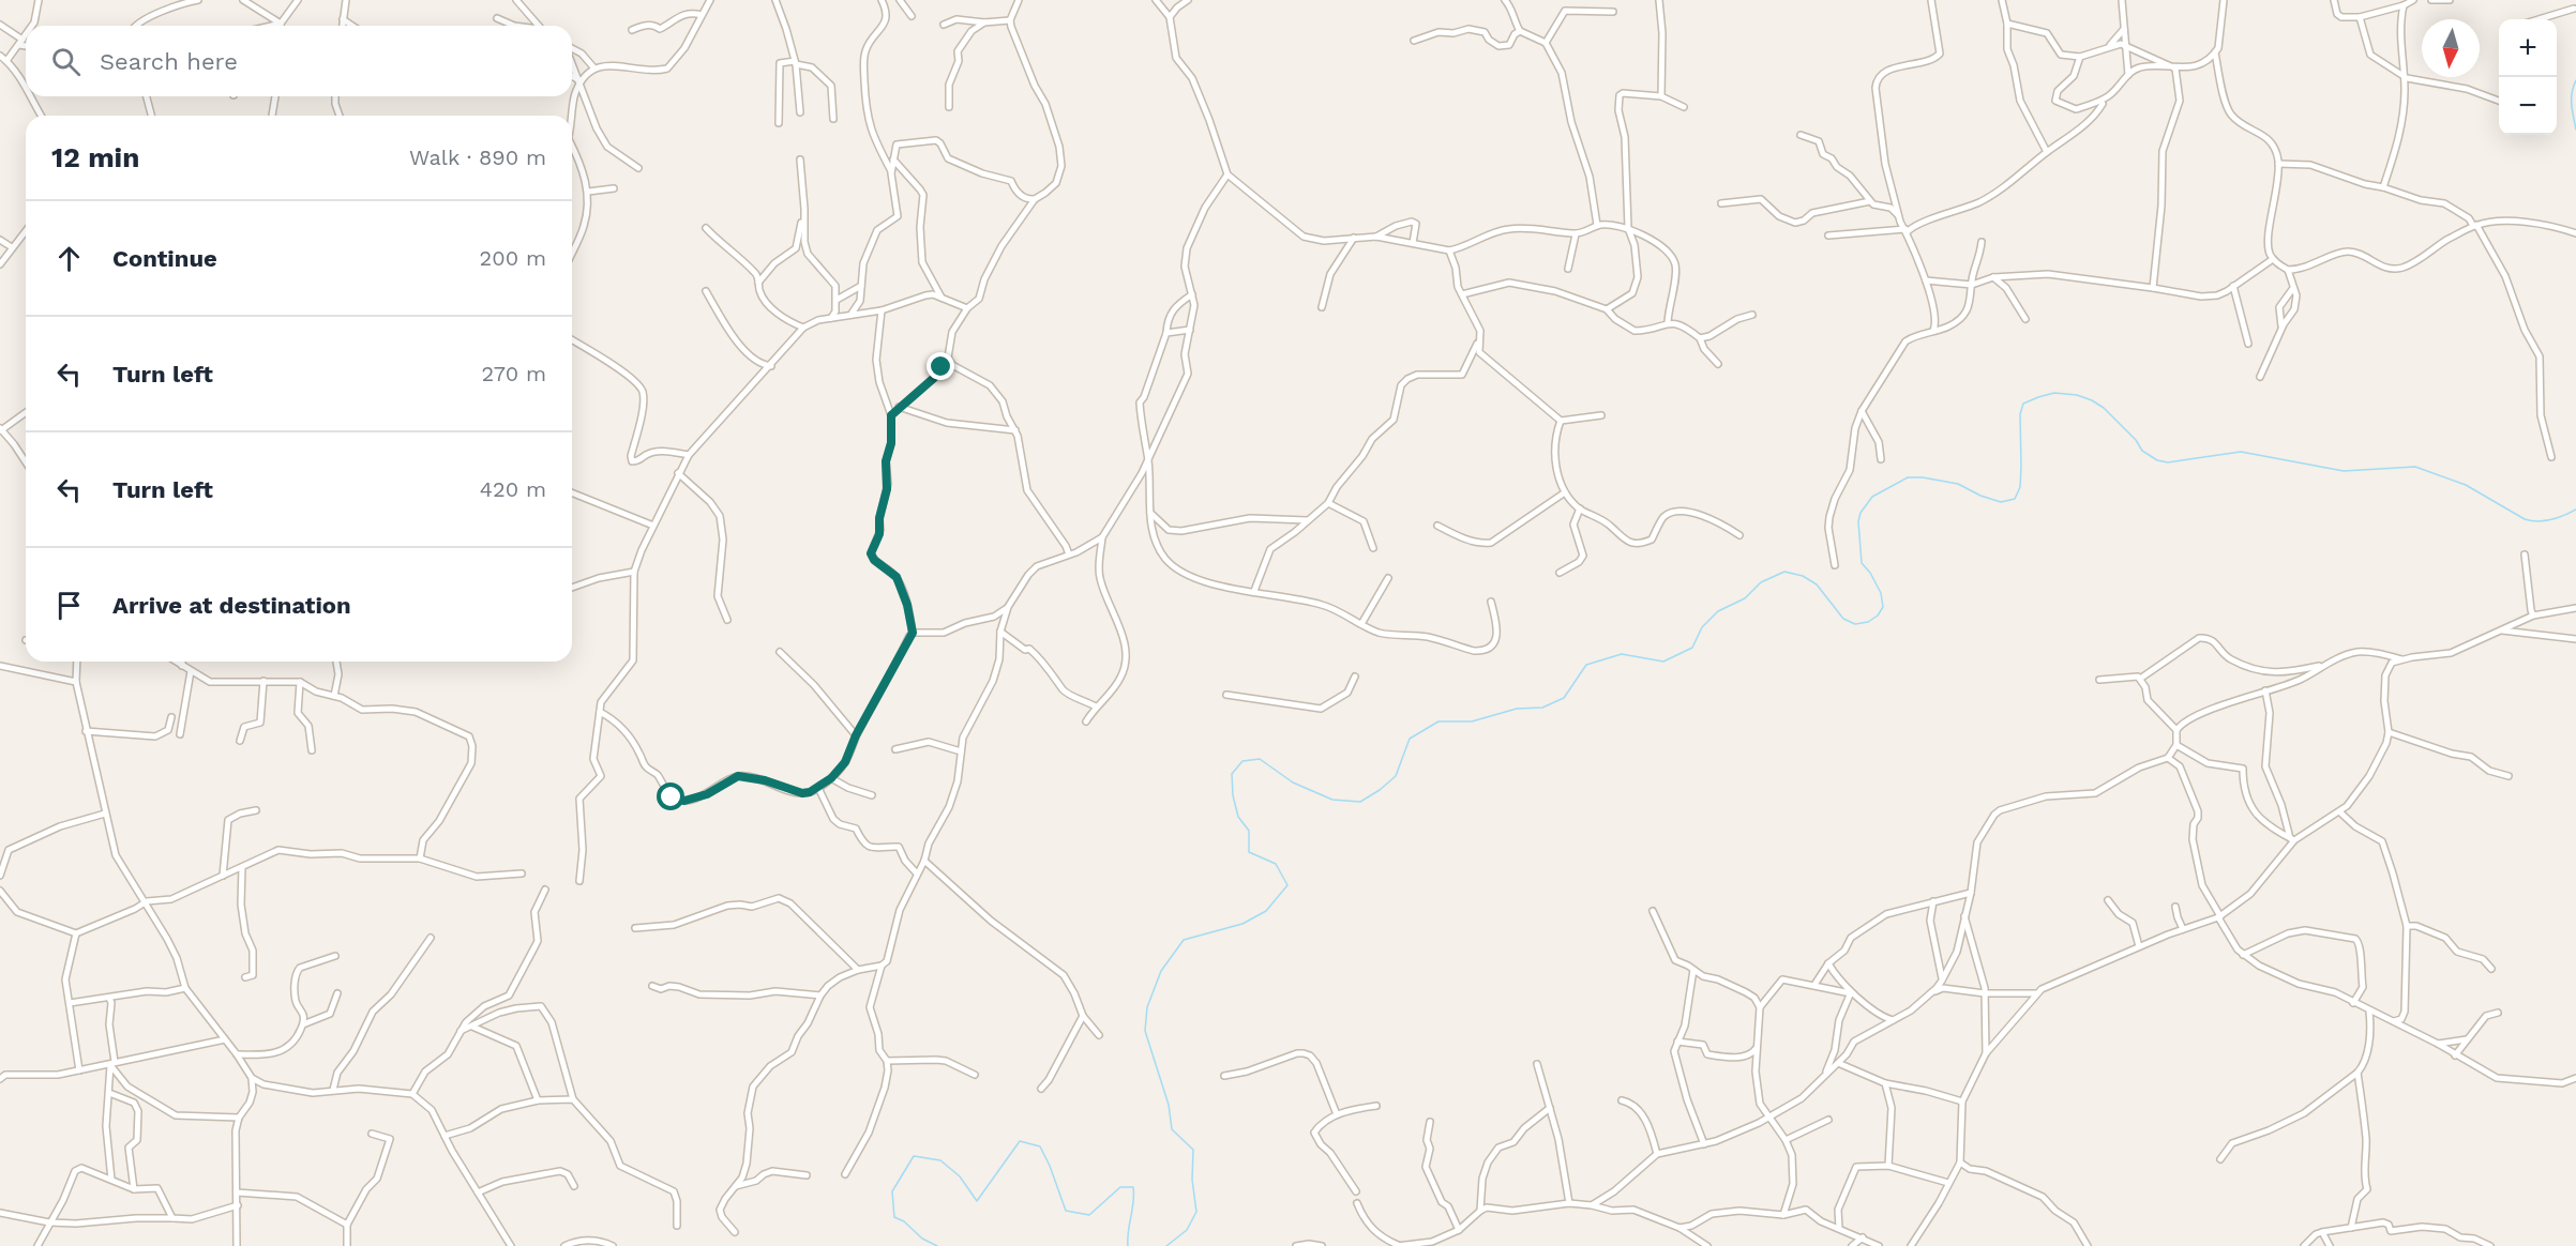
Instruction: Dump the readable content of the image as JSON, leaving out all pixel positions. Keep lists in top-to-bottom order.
{
  "north": "bottom",
  "page": {
    "map_buttons": ["+", "−"],
    "search": "Search here",
    "heading": ["12 min", "Walk · 890 m"],
    "list": [
      ["Continue", "200 m"],
      ["Turn left", "270 m"],
      ["Turn left", "420 m"],
      "Arrive at destination"
    ]
  }
}
